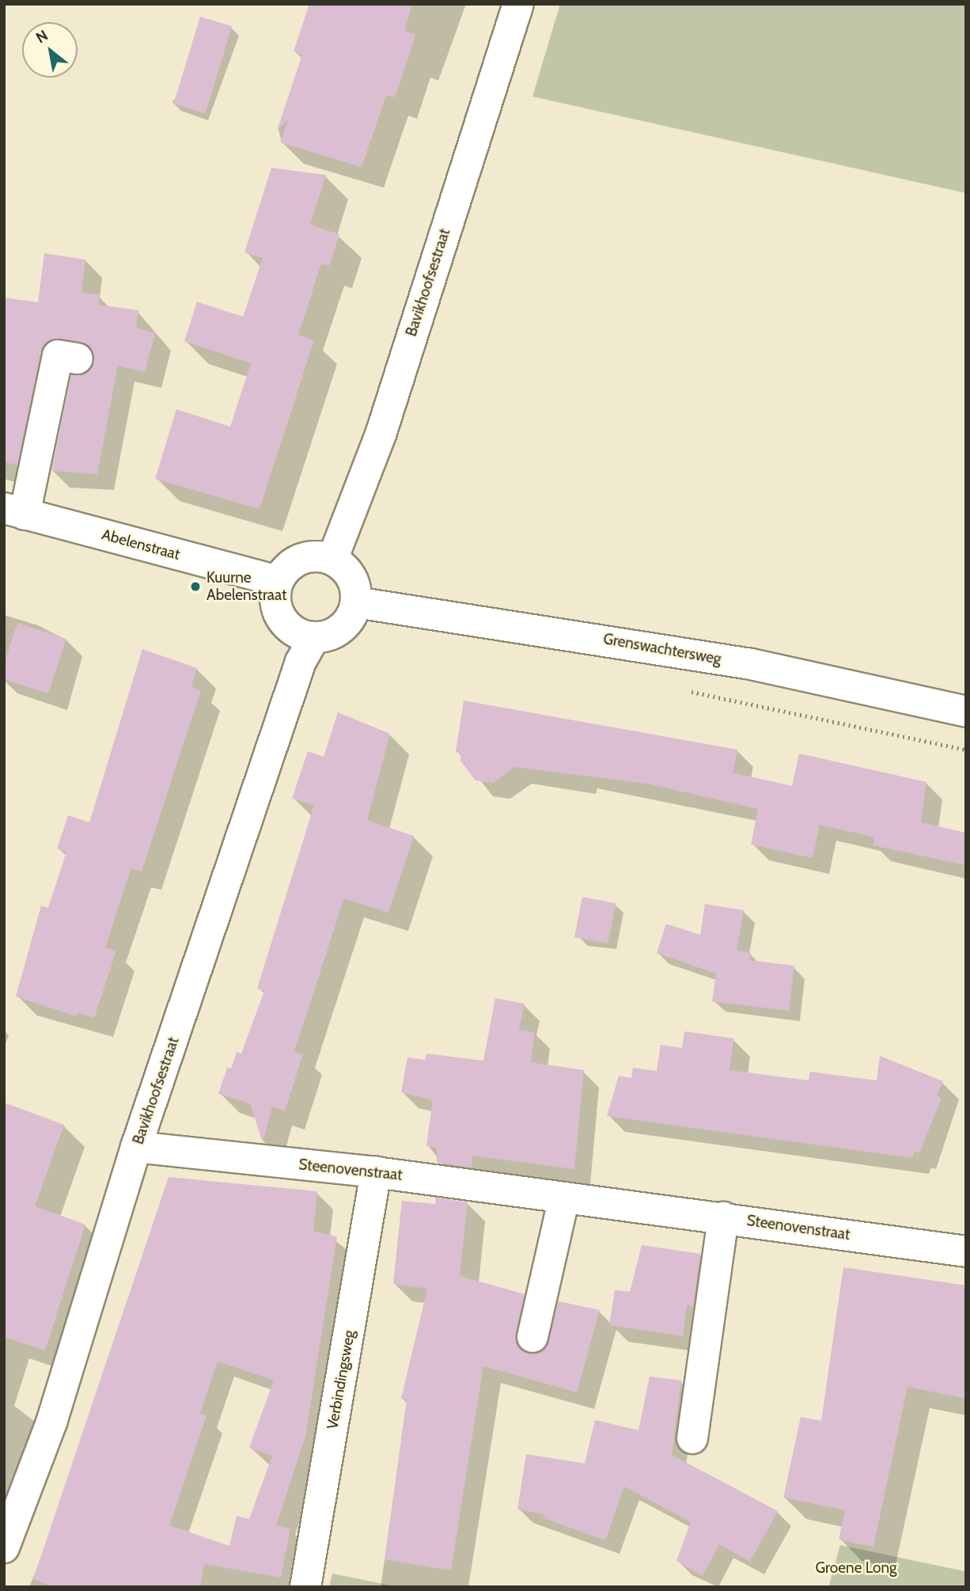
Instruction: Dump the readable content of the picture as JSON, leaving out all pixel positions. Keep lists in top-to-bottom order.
{
  "streets": {
    "street": [
      "Bavikhoofsestraat",
      "Abelenstraat",
      "Grenswachtersweg",
      "Steenovenstraat",
      "Verbindingsweg"
    ]
  },
  "crossings": [
    ["Bavikhoofsestraat", "Abelenstraat"],
    ["Bavikhoofsestraat", "Grenswachtersweg"],
    ["Bavikhoofsestraat", "Steenovenstraat"],
    ["Abelenstraat", "Grenswachtersweg"],
    ["Steenovenstraat", "Verbindingsweg"]
  ],
  "parks": ["Groene Long"],
  "places": ["Kuurne Abelenstraat"],
  "north": "top left"
}
